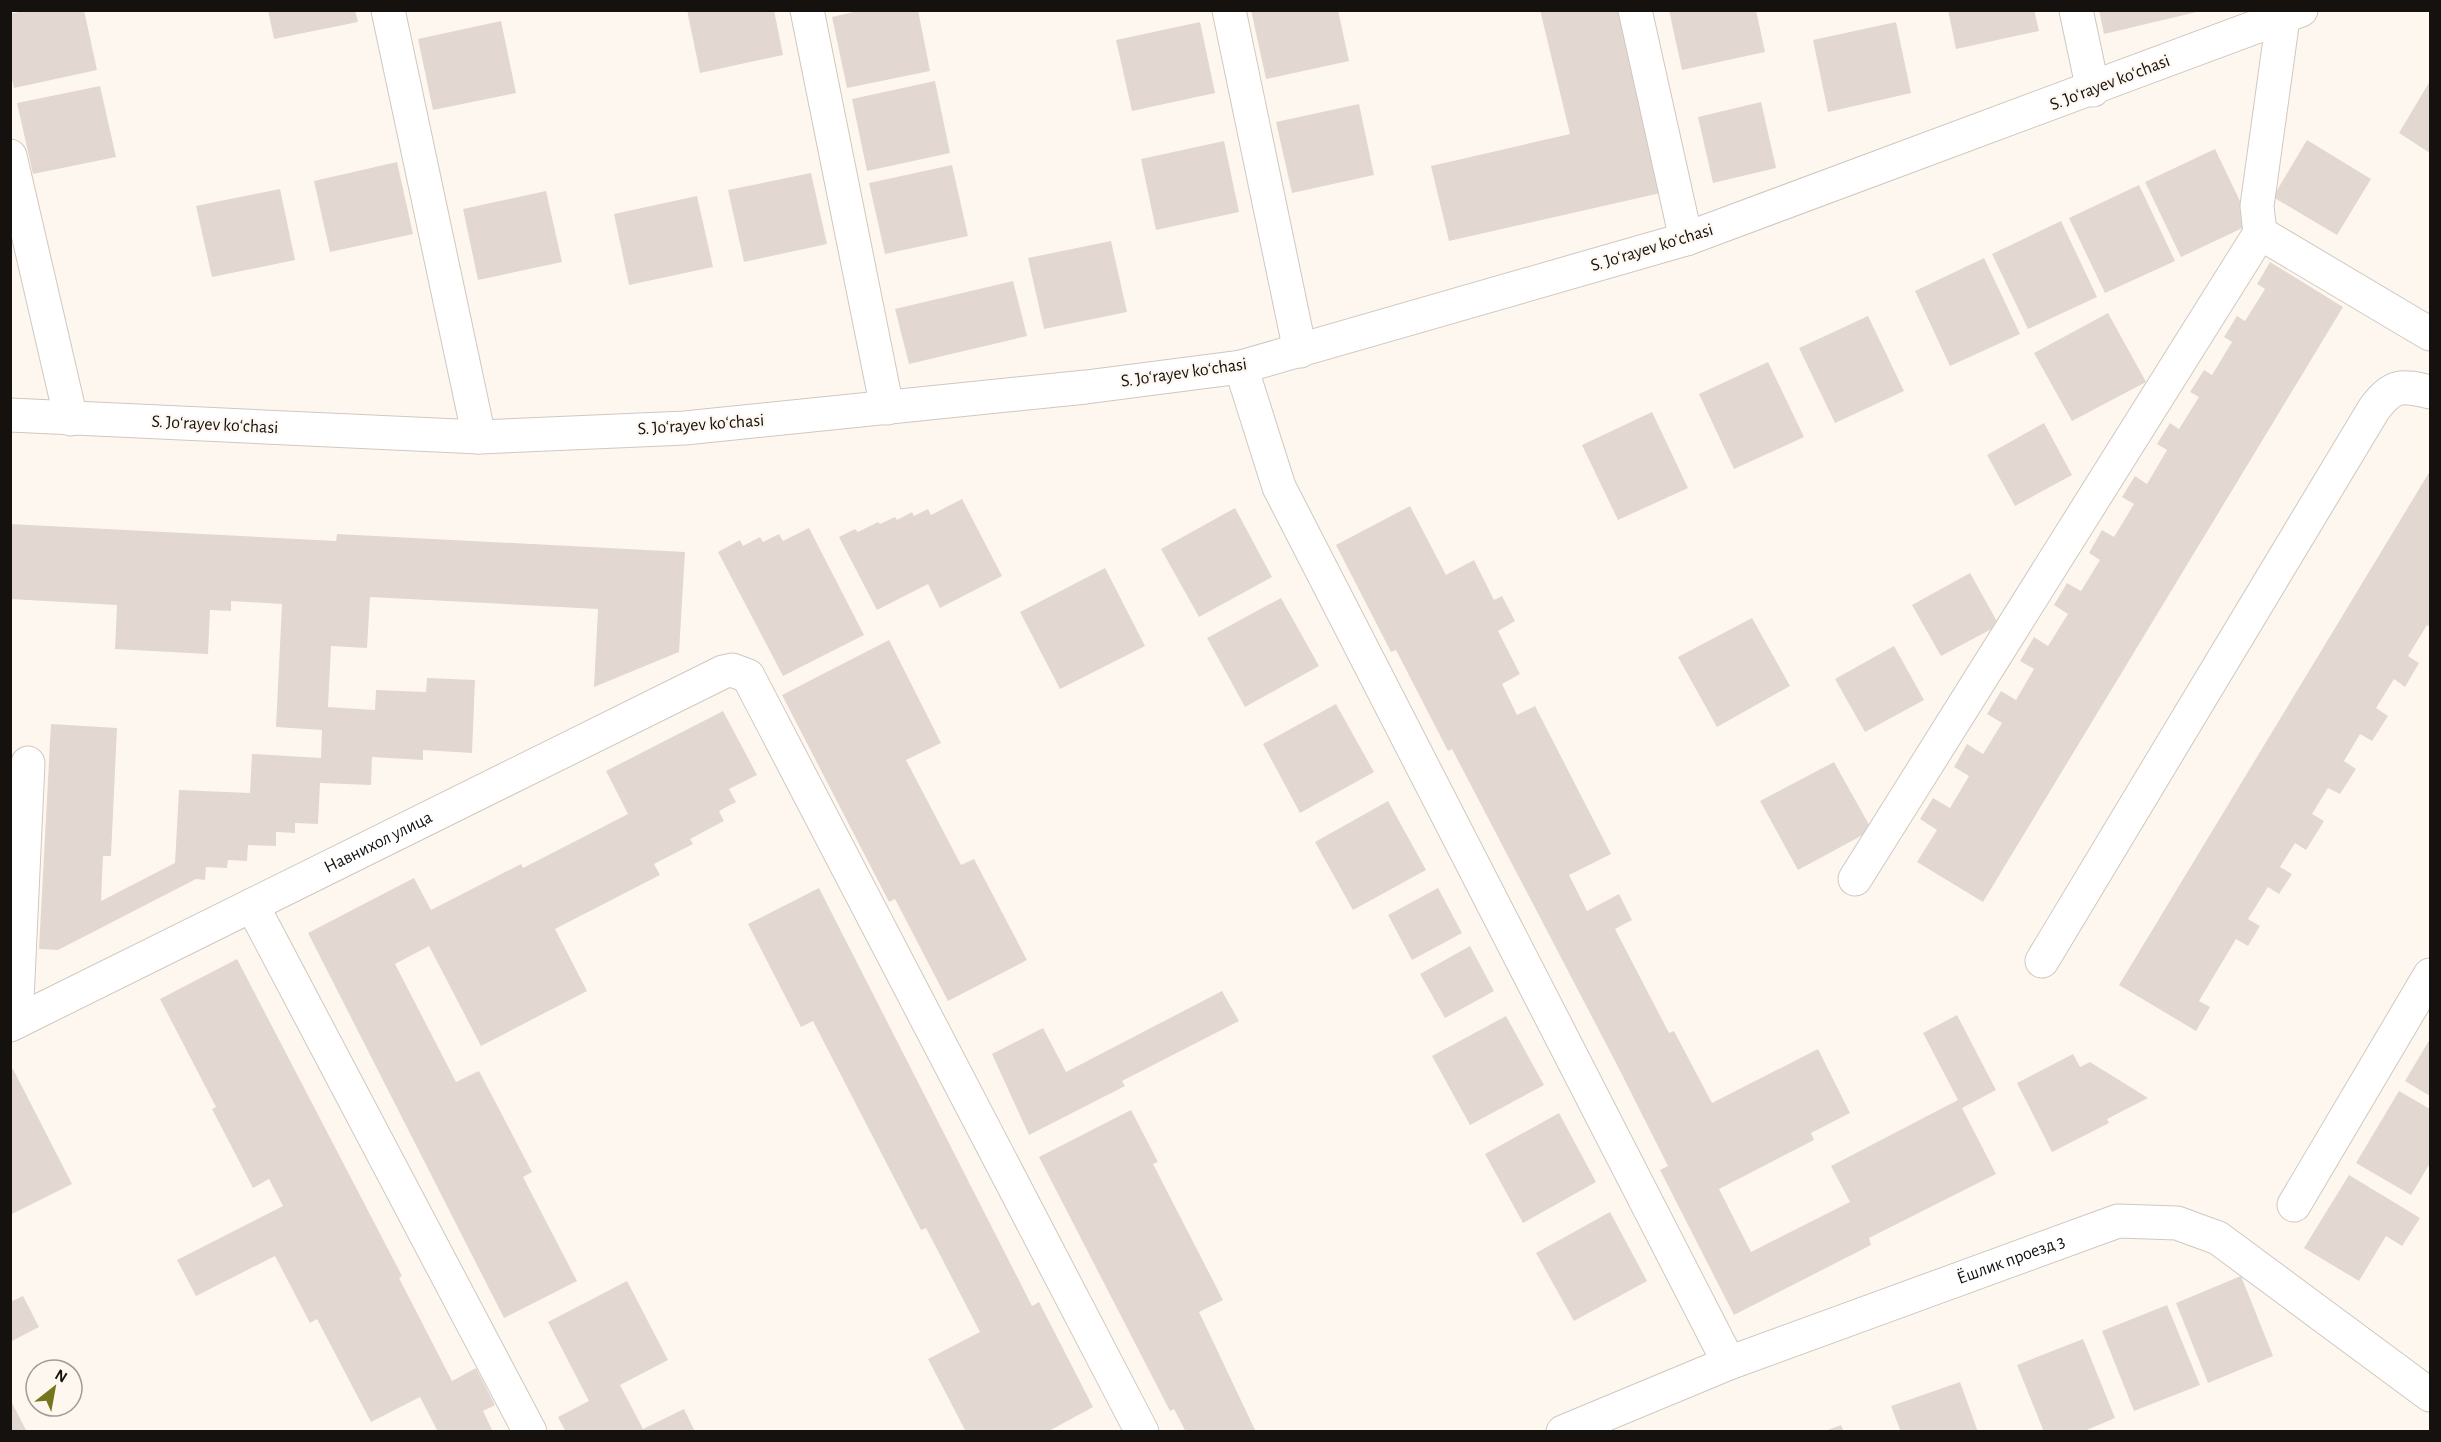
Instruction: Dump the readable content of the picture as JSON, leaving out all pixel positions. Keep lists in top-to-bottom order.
{
  "streets": {
    "street": ["S. Joʻrayev koʻchasi", "Навнихол улица", "Ёшлик проезд 3"]
  },
  "north": "top right"
}
